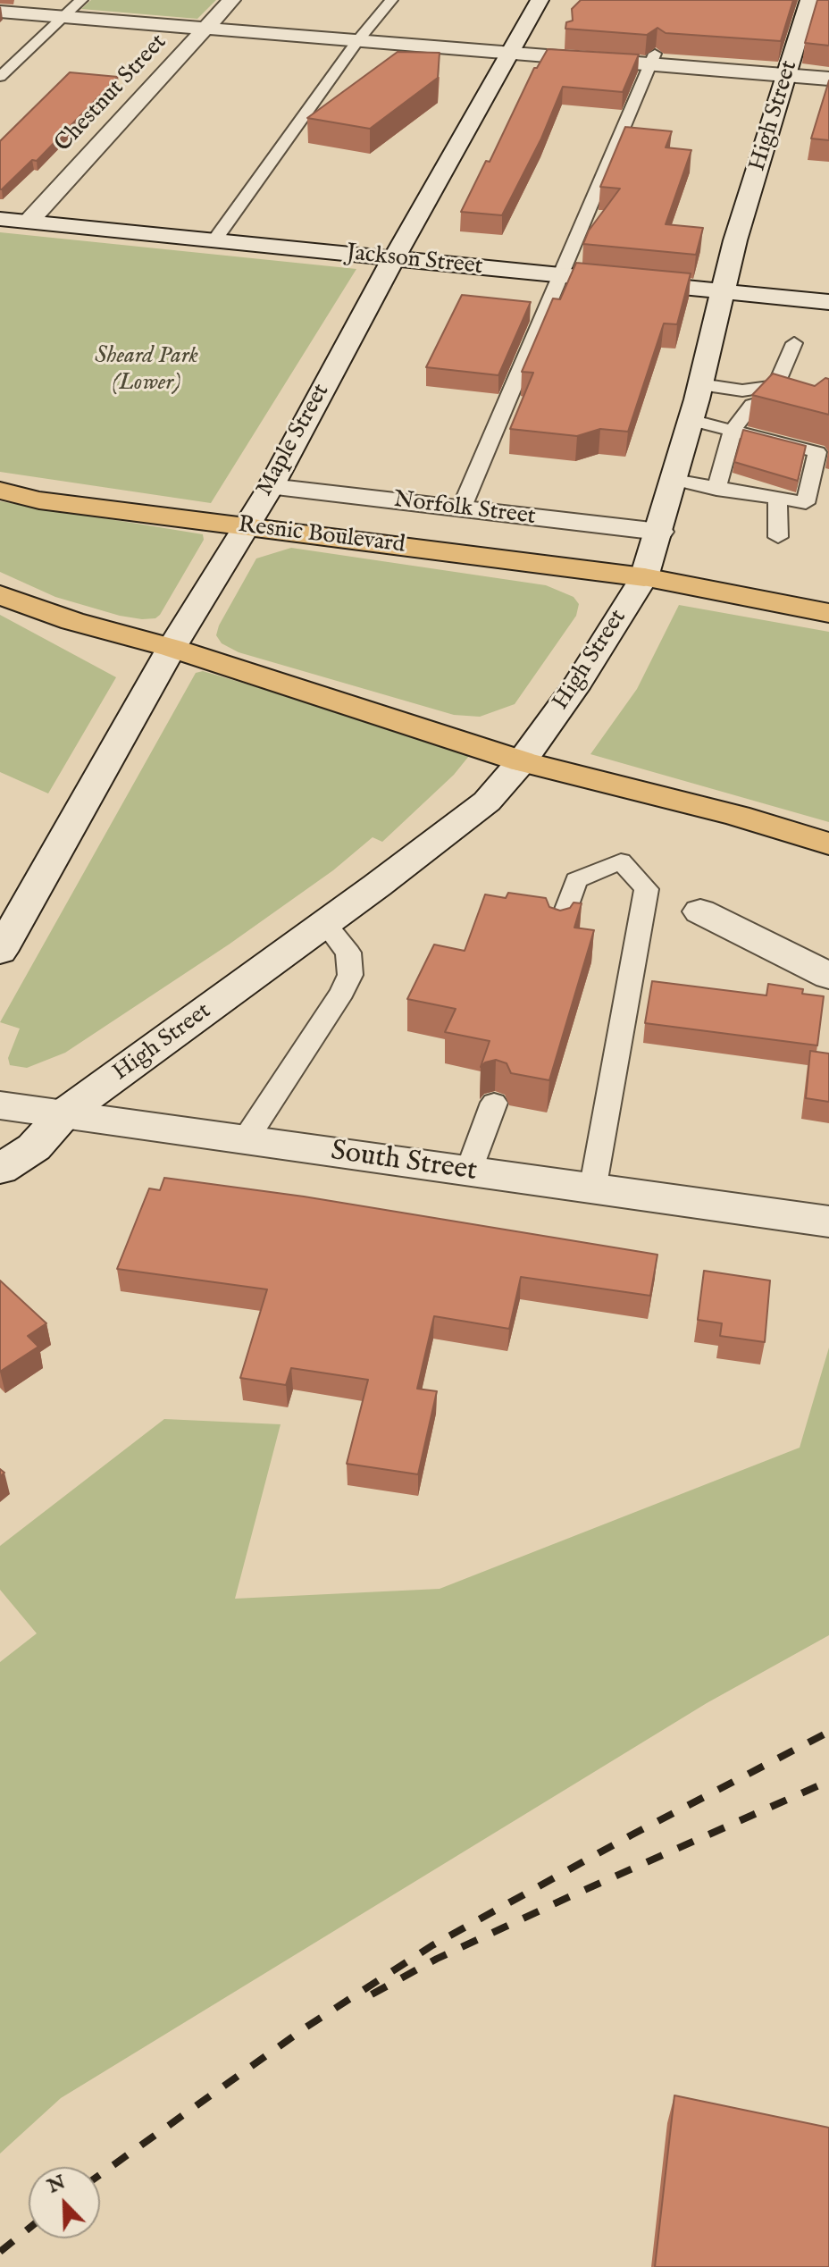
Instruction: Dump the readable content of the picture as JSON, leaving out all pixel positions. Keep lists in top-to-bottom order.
{
  "streets": {
    "main road": [
      "Chestnut Street",
      "High Street",
      "Jackson Street",
      "Maple Street",
      "Norfolk Street",
      "Resnic Boulevard",
      "South Street"
    ]
  },
  "crossings": [
    ["Chestnut Street", "Jackson Street"],
    ["High Street", "Jackson Street"],
    ["High Street", "Norfolk Street"],
    ["High Street", "Resnic Boulevard"],
    ["High Street", "South Street"],
    ["Jackson Street", "Maple Street"],
    ["Maple Street", "Norfolk Street"],
    ["Maple Street", "Resnic Boulevard"]
  ],
  "parks": ["Sheard Park (Lower)"],
  "north": "top left"
}
